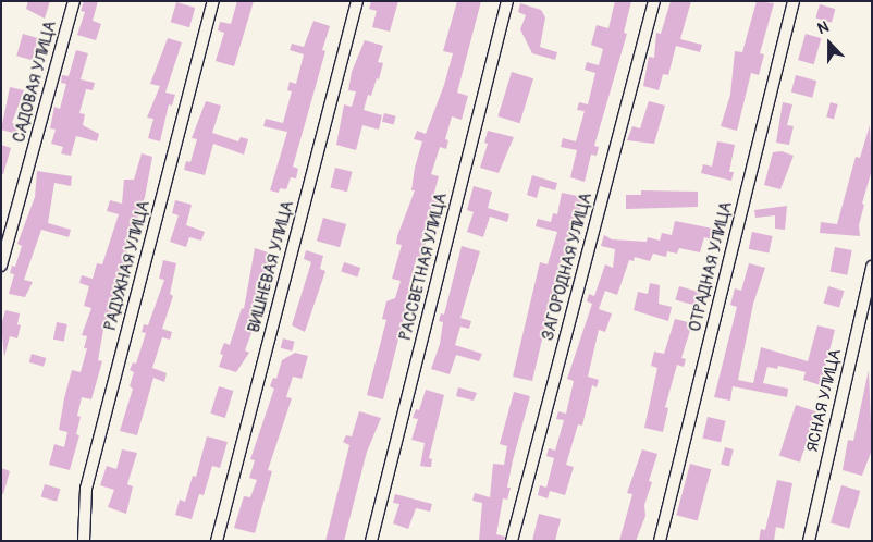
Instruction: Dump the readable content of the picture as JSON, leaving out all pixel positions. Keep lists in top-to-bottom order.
{
  "streets": {
    "street": [
      "САДОВАЯ УЛИЦА",
      "РАДУЖНАЯ УЛИЦА",
      "ВИШНЁВАЯ УЛИЦА",
      "РАССВЕТНАЯ УЛИЦА",
      "ЗАГОРОДНАЯ УЛИЦА",
      "ОТРАДНАЯ УЛИЦА",
      "ЯСНАЯ УЛИЦА"
    ]
  },
  "north": "top"
}
